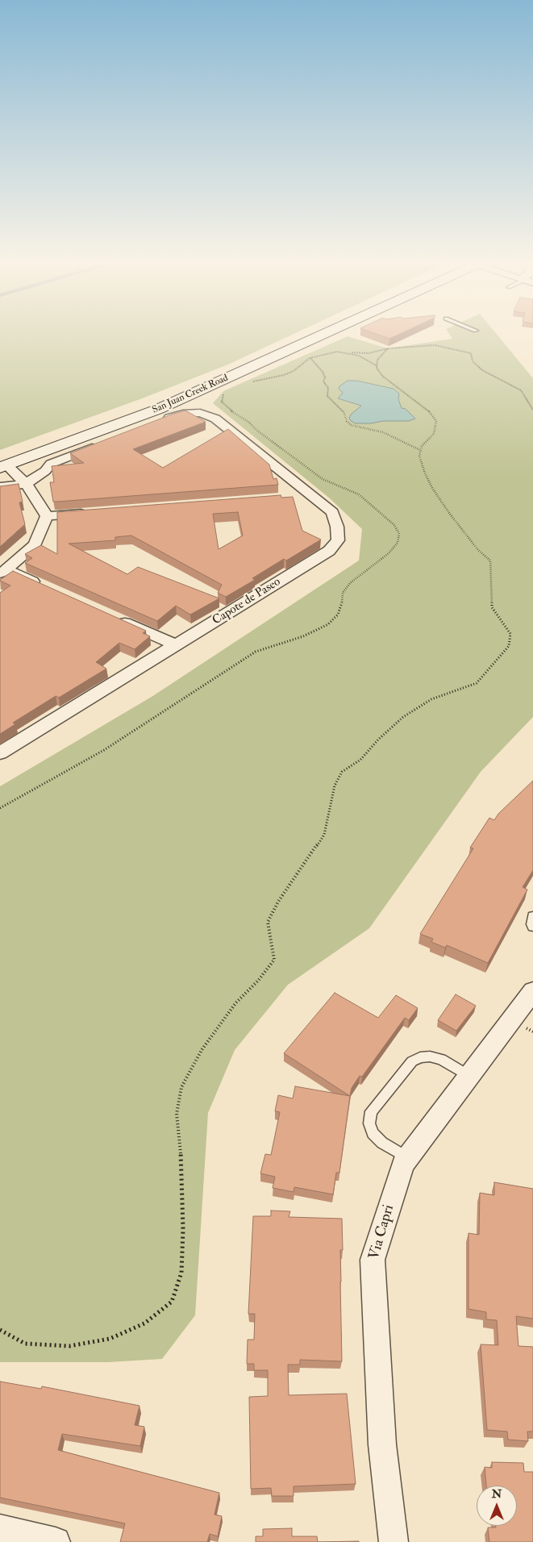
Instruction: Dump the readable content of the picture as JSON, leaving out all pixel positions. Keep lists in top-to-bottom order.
{
  "streets": {
    "main road": ["San Juan Creek Road"],
    "street": ["Capote de Paseo", "Via Capri"]
  },
  "north": "top"
}
